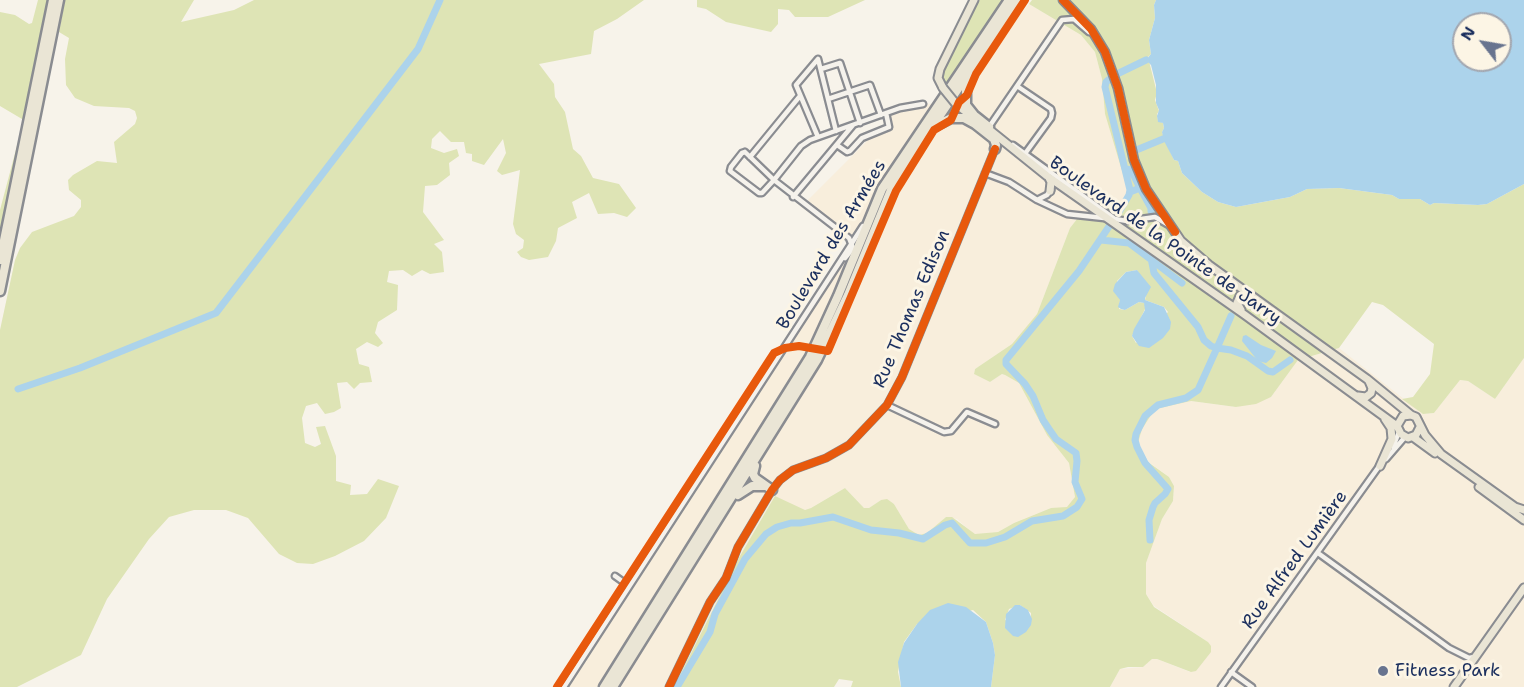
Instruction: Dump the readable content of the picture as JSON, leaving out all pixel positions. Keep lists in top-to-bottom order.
{
  "streets": {
    "main road": ["Boulevard de la Pointe de Jarry"],
    "street": ["Boulevard des Armées", "Rue Thomas Edison", "Rue Alfred Lumière"]
  },
  "crossings": [
    ["Boulevard de la Pointe de Jarry", "Rue Alfred Lumière"]
  ],
  "places": ["Fitness Park"],
  "north": "top left"
}
